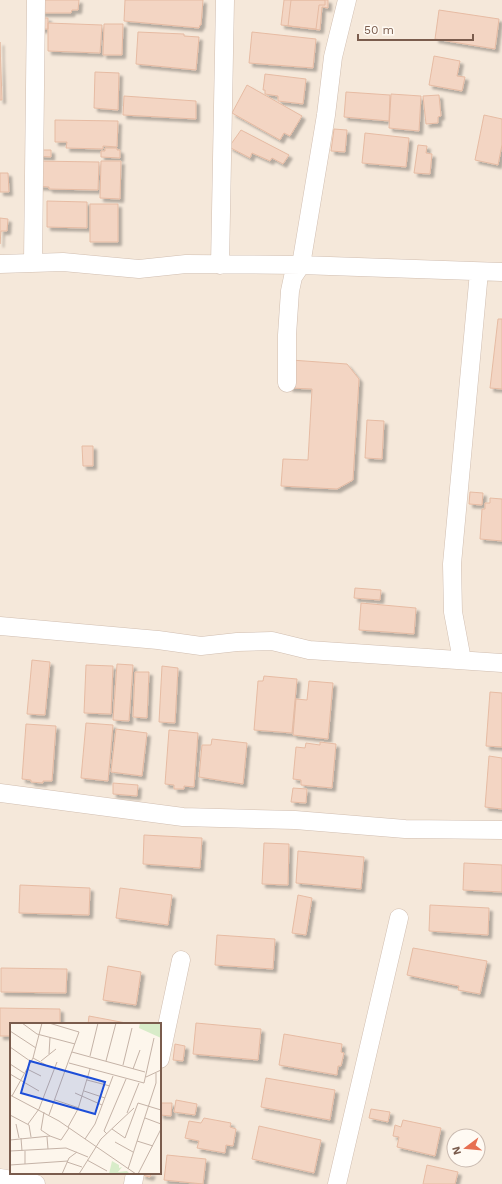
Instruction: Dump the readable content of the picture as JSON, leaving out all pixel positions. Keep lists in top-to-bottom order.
{
  "scale_bar": "50 m",
  "north": "left"
}
